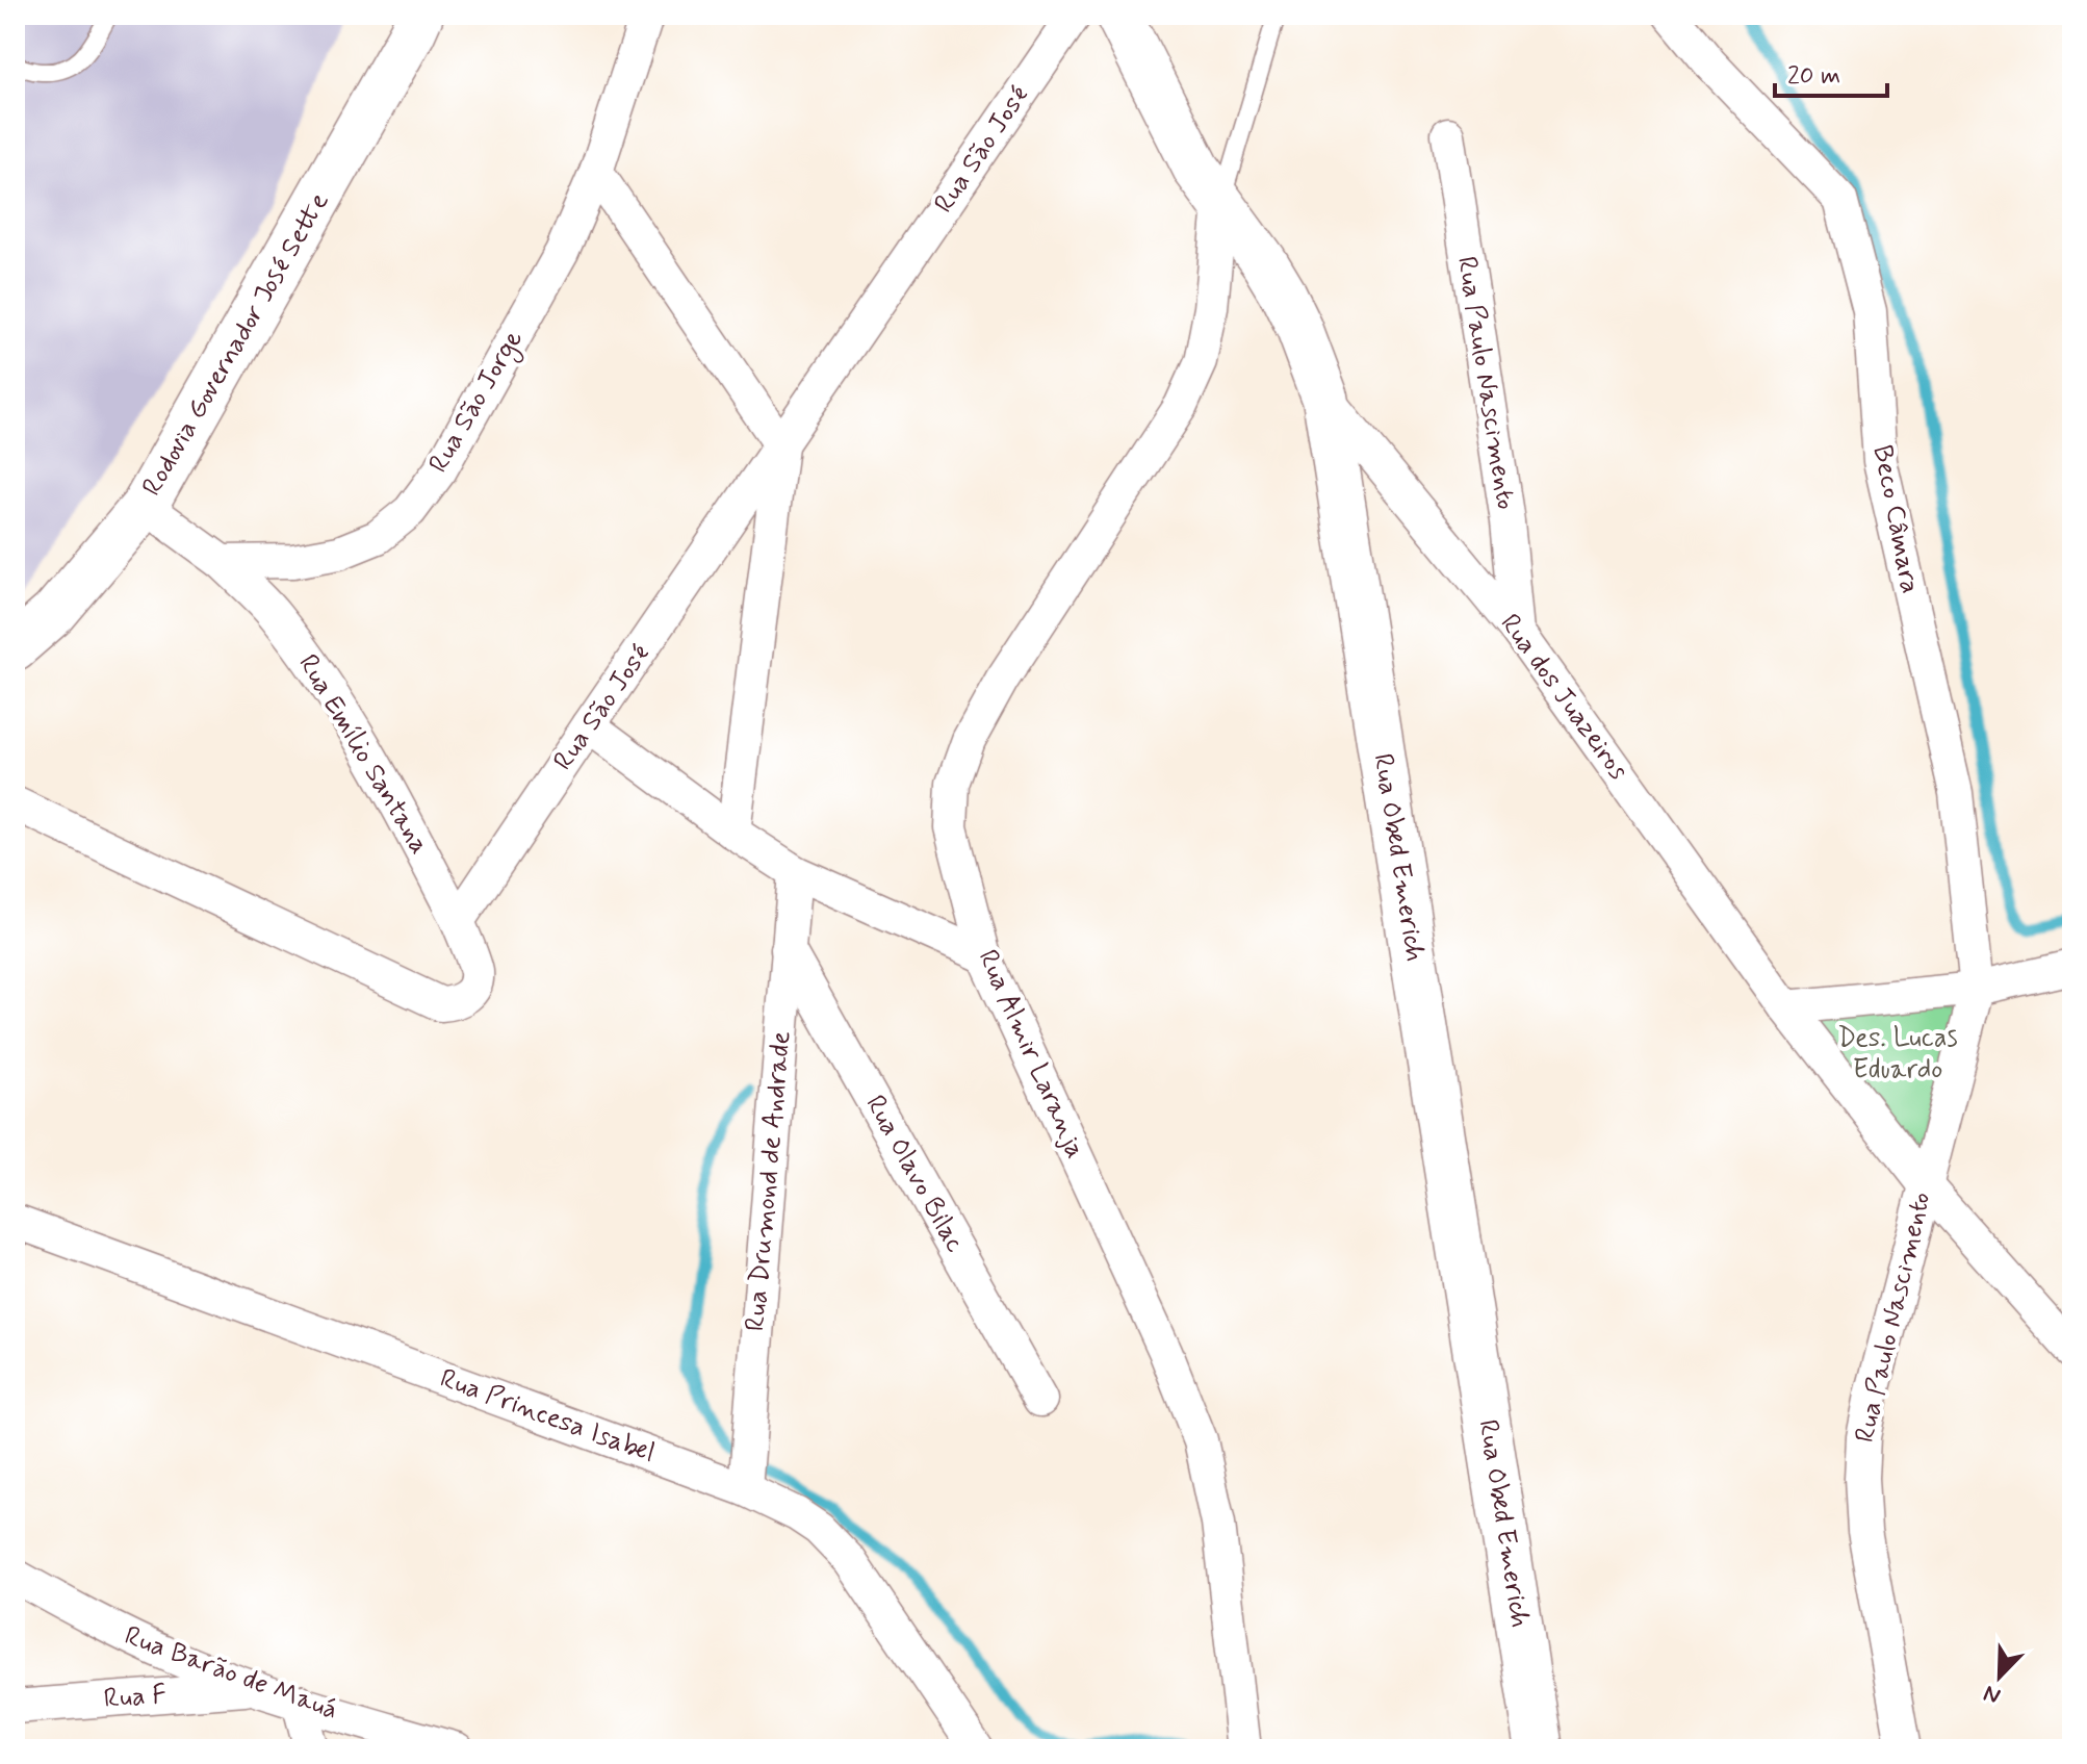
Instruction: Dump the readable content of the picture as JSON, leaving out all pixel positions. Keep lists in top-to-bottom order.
{
  "streets": {
    "street": [
      "Rua São José",
      "Rodovia Governador José Sette",
      "Rua Paulo Nascimento",
      "Rua São Jorge",
      "Beco Câmara",
      "Rua dos Juazeiros",
      "Rua Emílio Santana",
      "Rua Obed Emerich",
      "Rua Almir Laranja",
      "Rua Olavo Bilac",
      "Rua Drumond de Andrade",
      "Rua Princesa Isabel",
      "Rua Barão de Mauá",
      "Rua F"
    ]
  },
  "crossings": [
    ["Rua São José", "Rua Emílio Santana"],
    ["Rua Paulo Nascimento", "Beco Câmara"],
    ["Rua Paulo Nascimento", "Rua dos Juazeiros"],
    ["Rua São Jorge", "Rua Emílio Santana"],
    ["Rua dos Juazeiros", "Rua Obed Emerich"],
    ["Rua Obed Emerich", "Rua Almir Laranja"],
    ["Rua Olavo Bilac", "Rua Drumond de Andrade"],
    ["Rua Drumond de Andrade", "Rua Princesa Isabel"],
    ["Rua Barão de Mauá", "Rua F"]
  ],
  "parks": ["Des. Lucas Eduardo"],
  "scale_bar": "20 m",
  "north": "bottom left"
}
